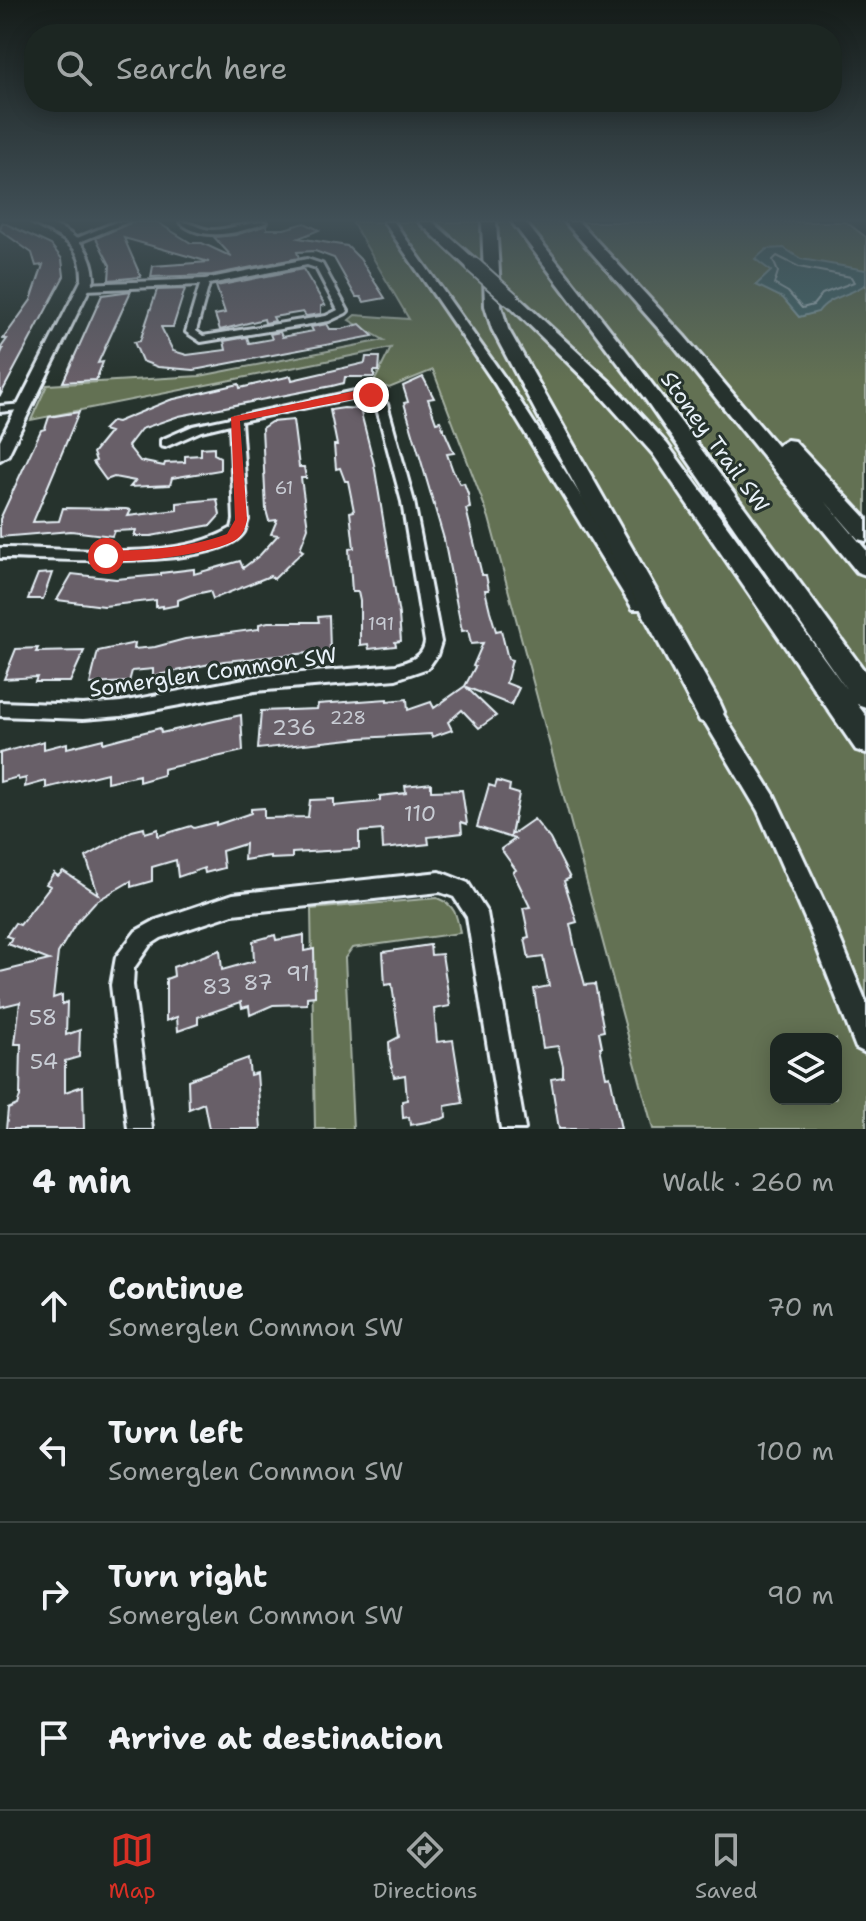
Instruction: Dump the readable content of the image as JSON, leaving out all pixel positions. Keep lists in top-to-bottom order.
{
  "streets": {
    "highway": ["Stoney Trail SW"],
    "street": ["Somerglen Common SW"]
  },
  "house_numbers": [
    "61",
    "191",
    "228",
    "236",
    "110",
    "91",
    "87",
    "83",
    "58",
    "54"
  ],
  "page": {
    "search": "Search here",
    "heading": ["4 min", "Walk · 260 m"],
    "list": [
      ["Continue", "Somerglen Common SW", "70 m"],
      ["Turn left", "Somerglen Common SW", "100 m"],
      ["Turn right", "Somerglen Common SW", "90 m"],
      "Arrive at destination"
    ],
    "nav": ["Map", "Directions", "Saved"]
  }
}
